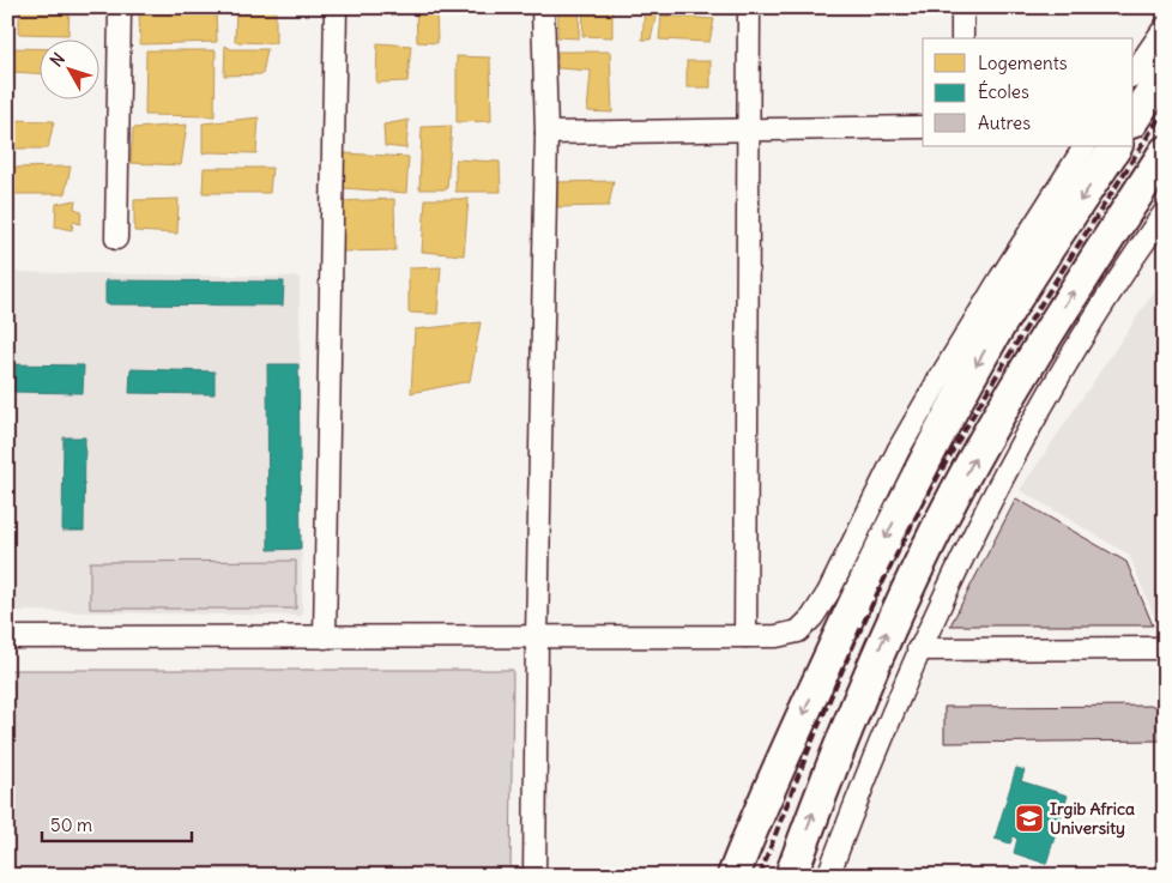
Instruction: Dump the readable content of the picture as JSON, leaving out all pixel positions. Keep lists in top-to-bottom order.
{
  "places": {
    "school or university": ["Irgib Africa University"]
  },
  "legend": ["Logements", "Écoles", "Autres"],
  "scale_bar": "50 m",
  "north": "top left"
}
